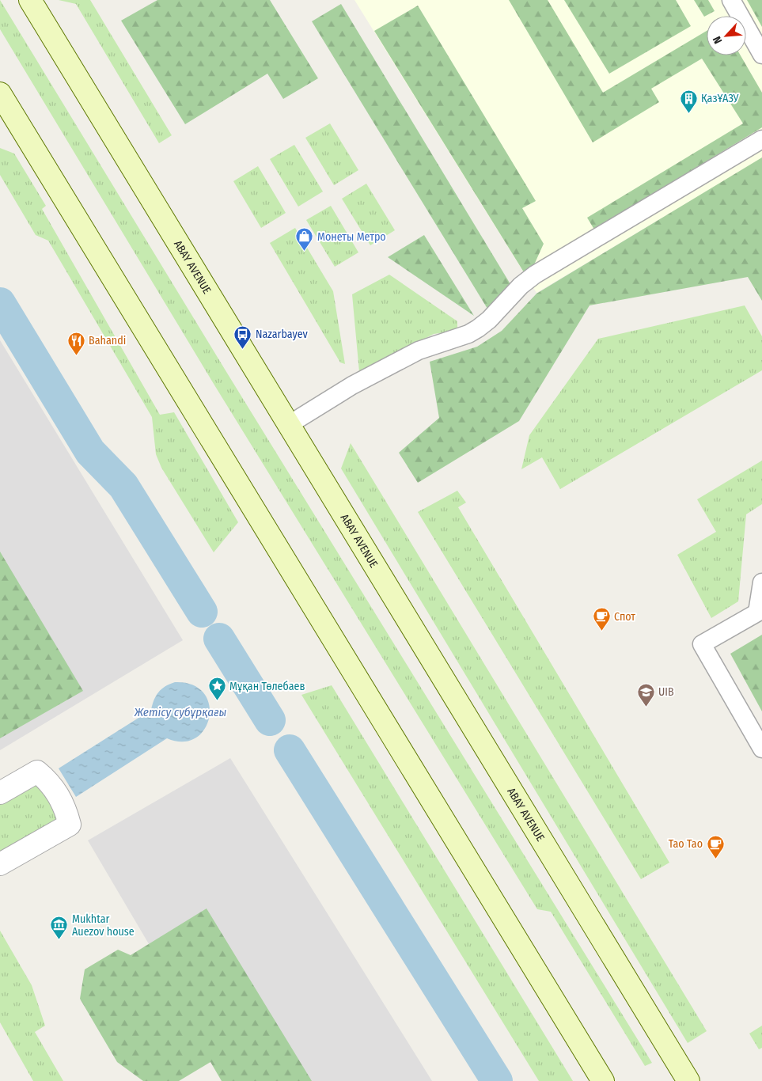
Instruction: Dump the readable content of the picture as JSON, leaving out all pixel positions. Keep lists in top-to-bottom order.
{
  "streets": {
    "main road": ["ABAY AVENUE"]
  },
  "water": ["Жетісу субұрқағы"],
  "places": {
    "building": ["ҚазҰАЗУ"],
    "shop": ["Монеты Метро"],
    "bus stop": ["Nazarbayev"],
    "restaurant": ["Bahandi"],
    "cafe": ["Спот", "Tao Tao"],
    "place": ["Мұқан Төлебаев"],
    "school or university": ["UIB"],
    "museum": ["Mukhtar Auezov house"]
  },
  "north": "bottom left"
}
